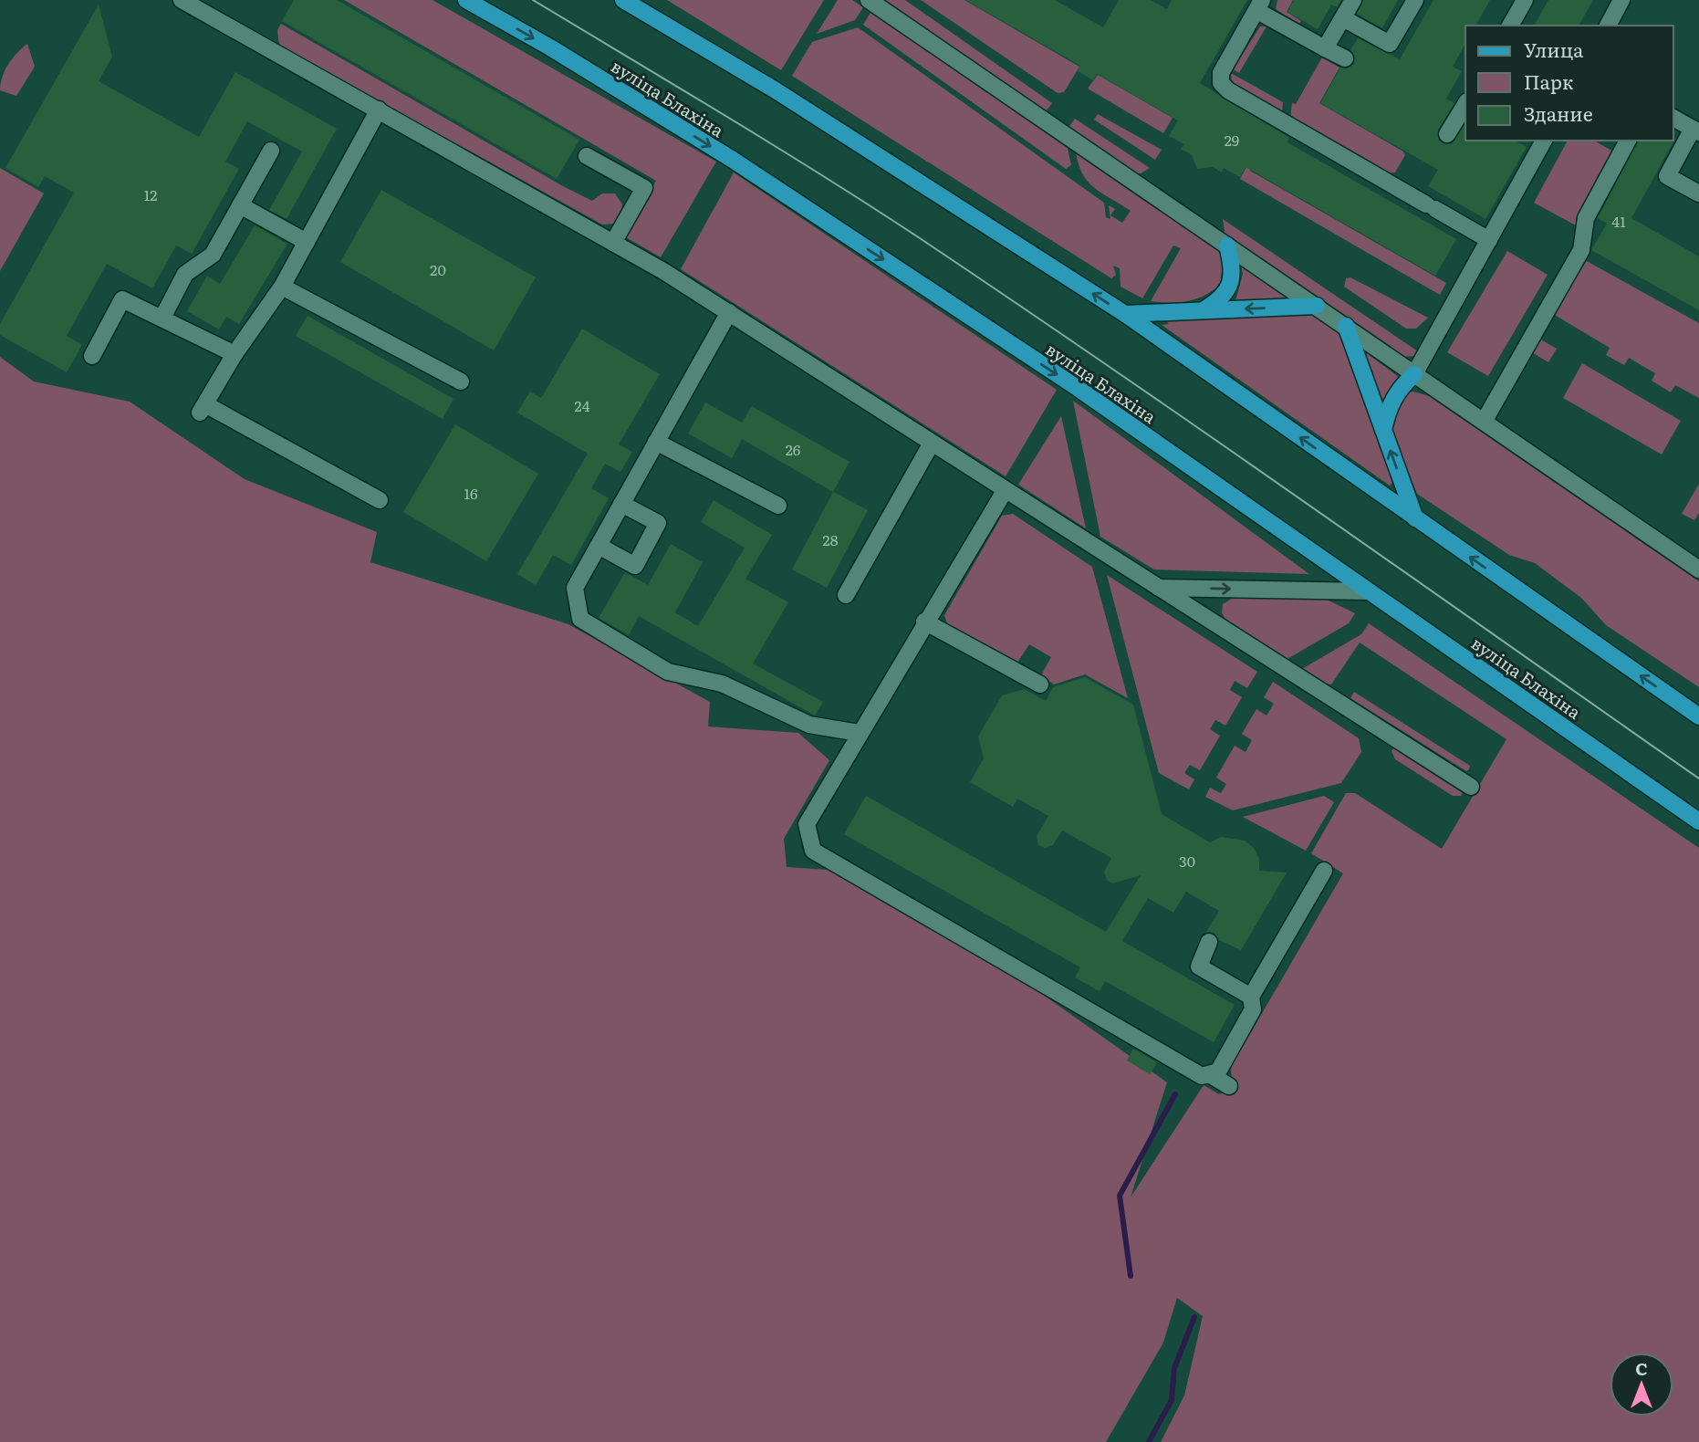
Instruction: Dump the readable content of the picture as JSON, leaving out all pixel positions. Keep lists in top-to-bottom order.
{
  "streets": {
    "main road": ["вуліца Блахіна"]
  },
  "house_numbers": [
    "29",
    "12",
    "41",
    "20",
    "24",
    "26",
    "16",
    "28",
    "30"
  ],
  "legend": ["Улица", "Парк", "Здание"],
  "north": "top"
}
